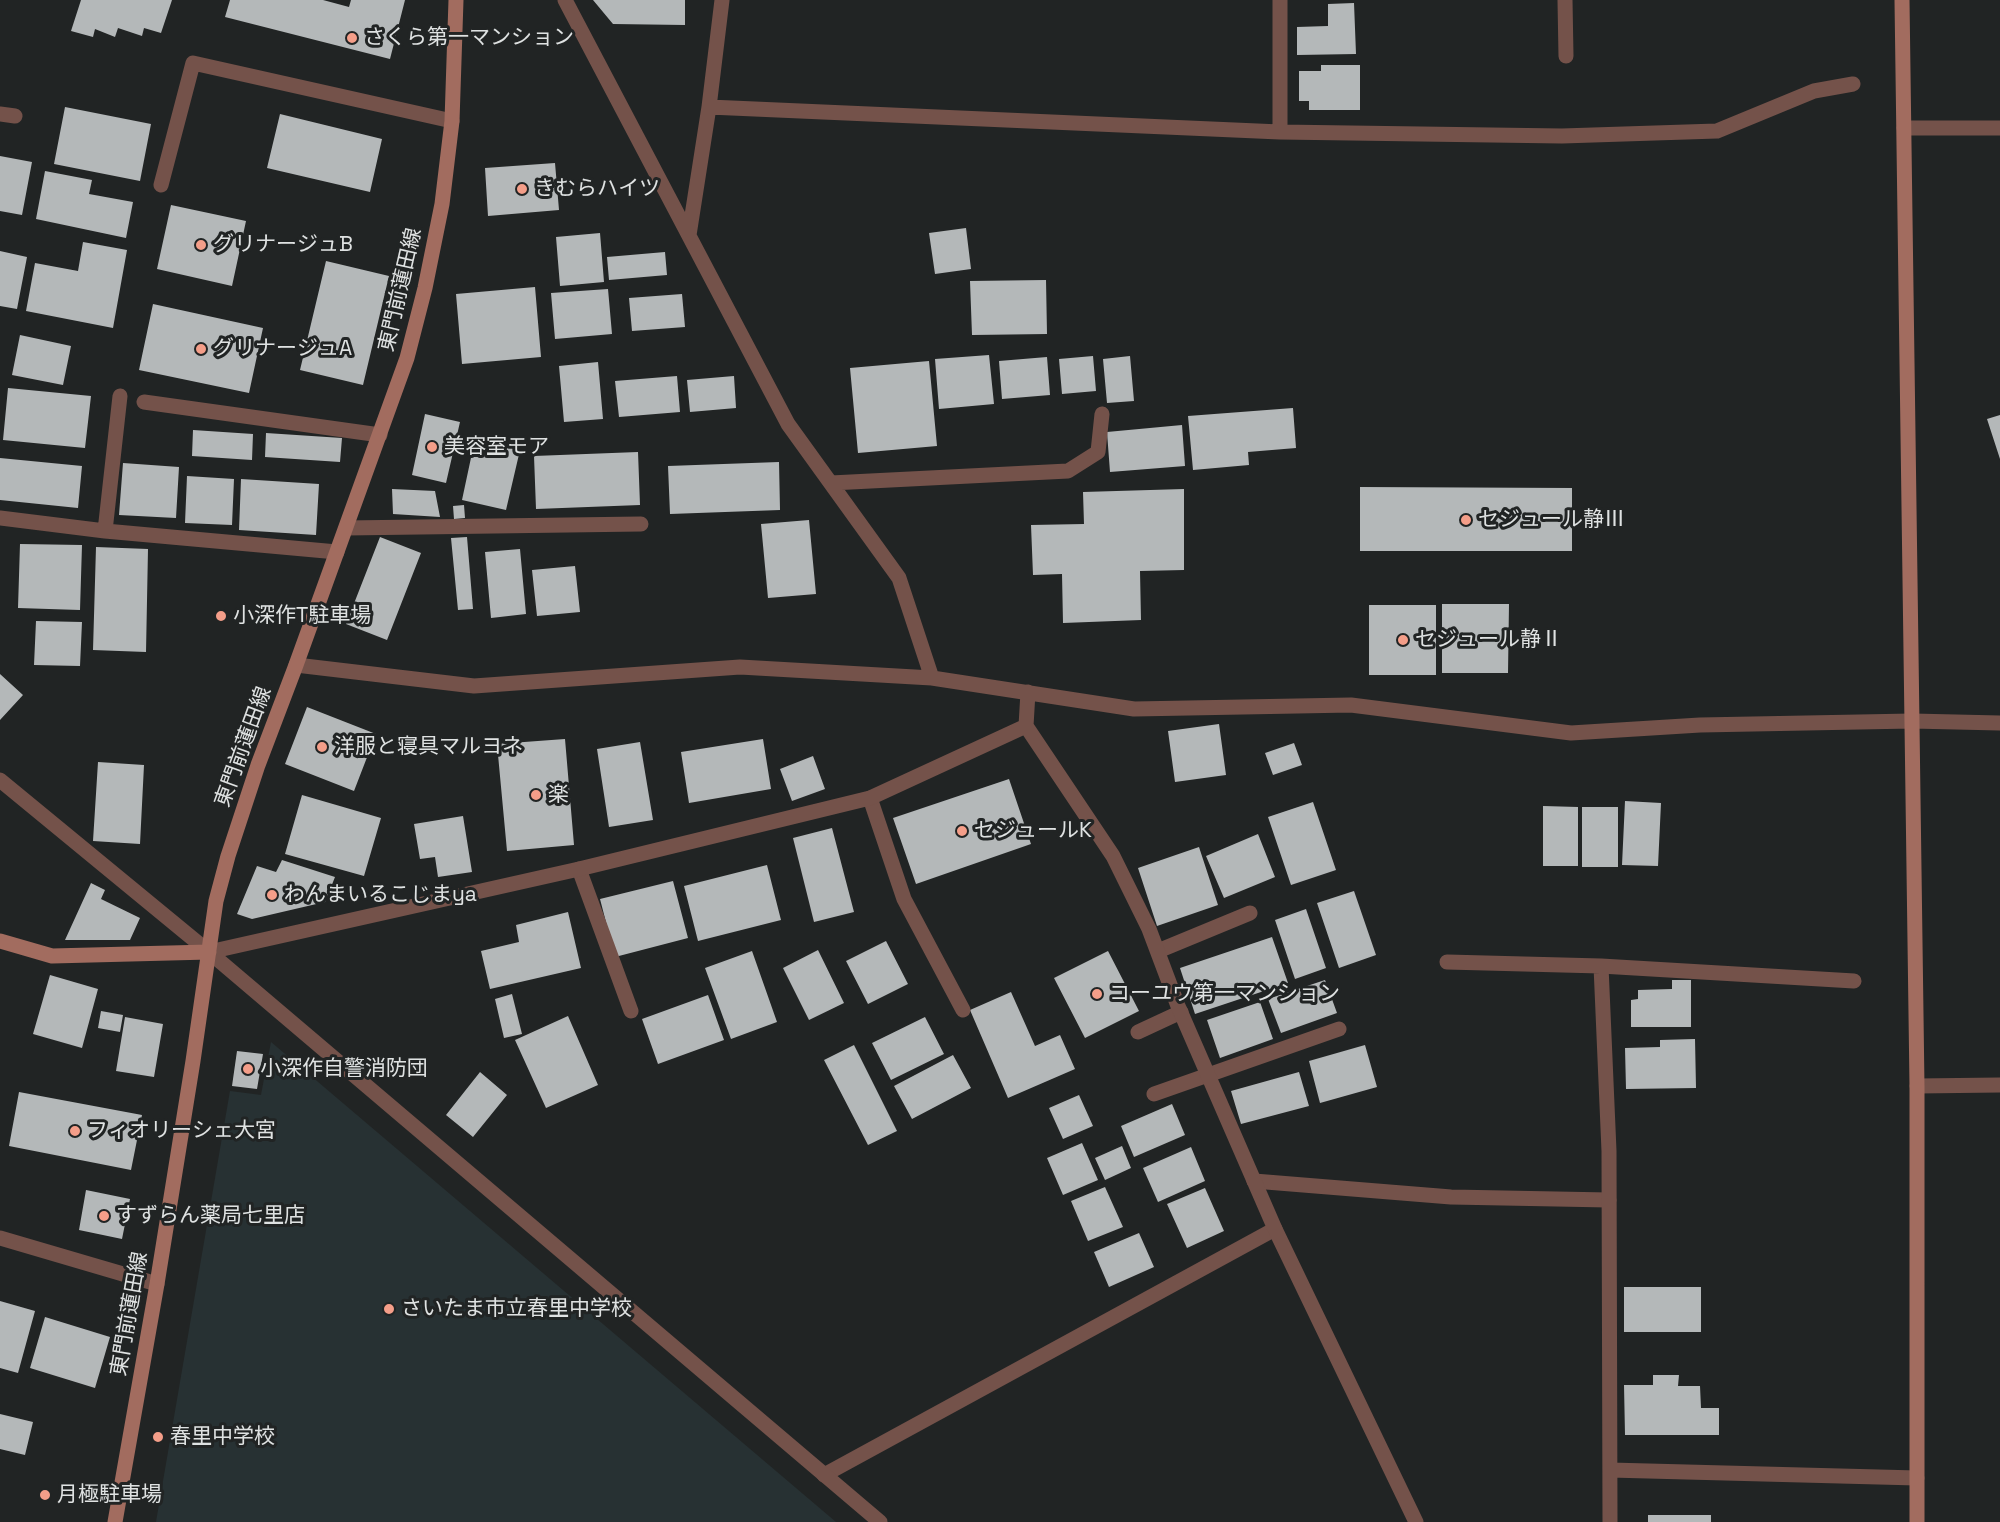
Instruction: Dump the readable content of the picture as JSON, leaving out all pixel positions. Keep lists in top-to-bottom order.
{
  "streets": {
    "street": ["東門前蓮田線"]
  },
  "places": [
    "さくら第一マンション",
    "きむらハイツ",
    "グリナージュB",
    "グリナージュA",
    "美容室モア",
    "セジュール静Ⅲ",
    "小深作T駐車場",
    "セジュール静Ⅱ",
    "洋服と寝具マルヨネ",
    "楽",
    "セジュールK",
    "わんまいるこじまya",
    "コーユウ第一マンション",
    "小深作自警消防団",
    "フィオリーシェ大宮",
    "すずらん薬局七里店",
    "さいたま市立春里中学校",
    "春里中学校",
    "月極駐車場"
  ]
}
